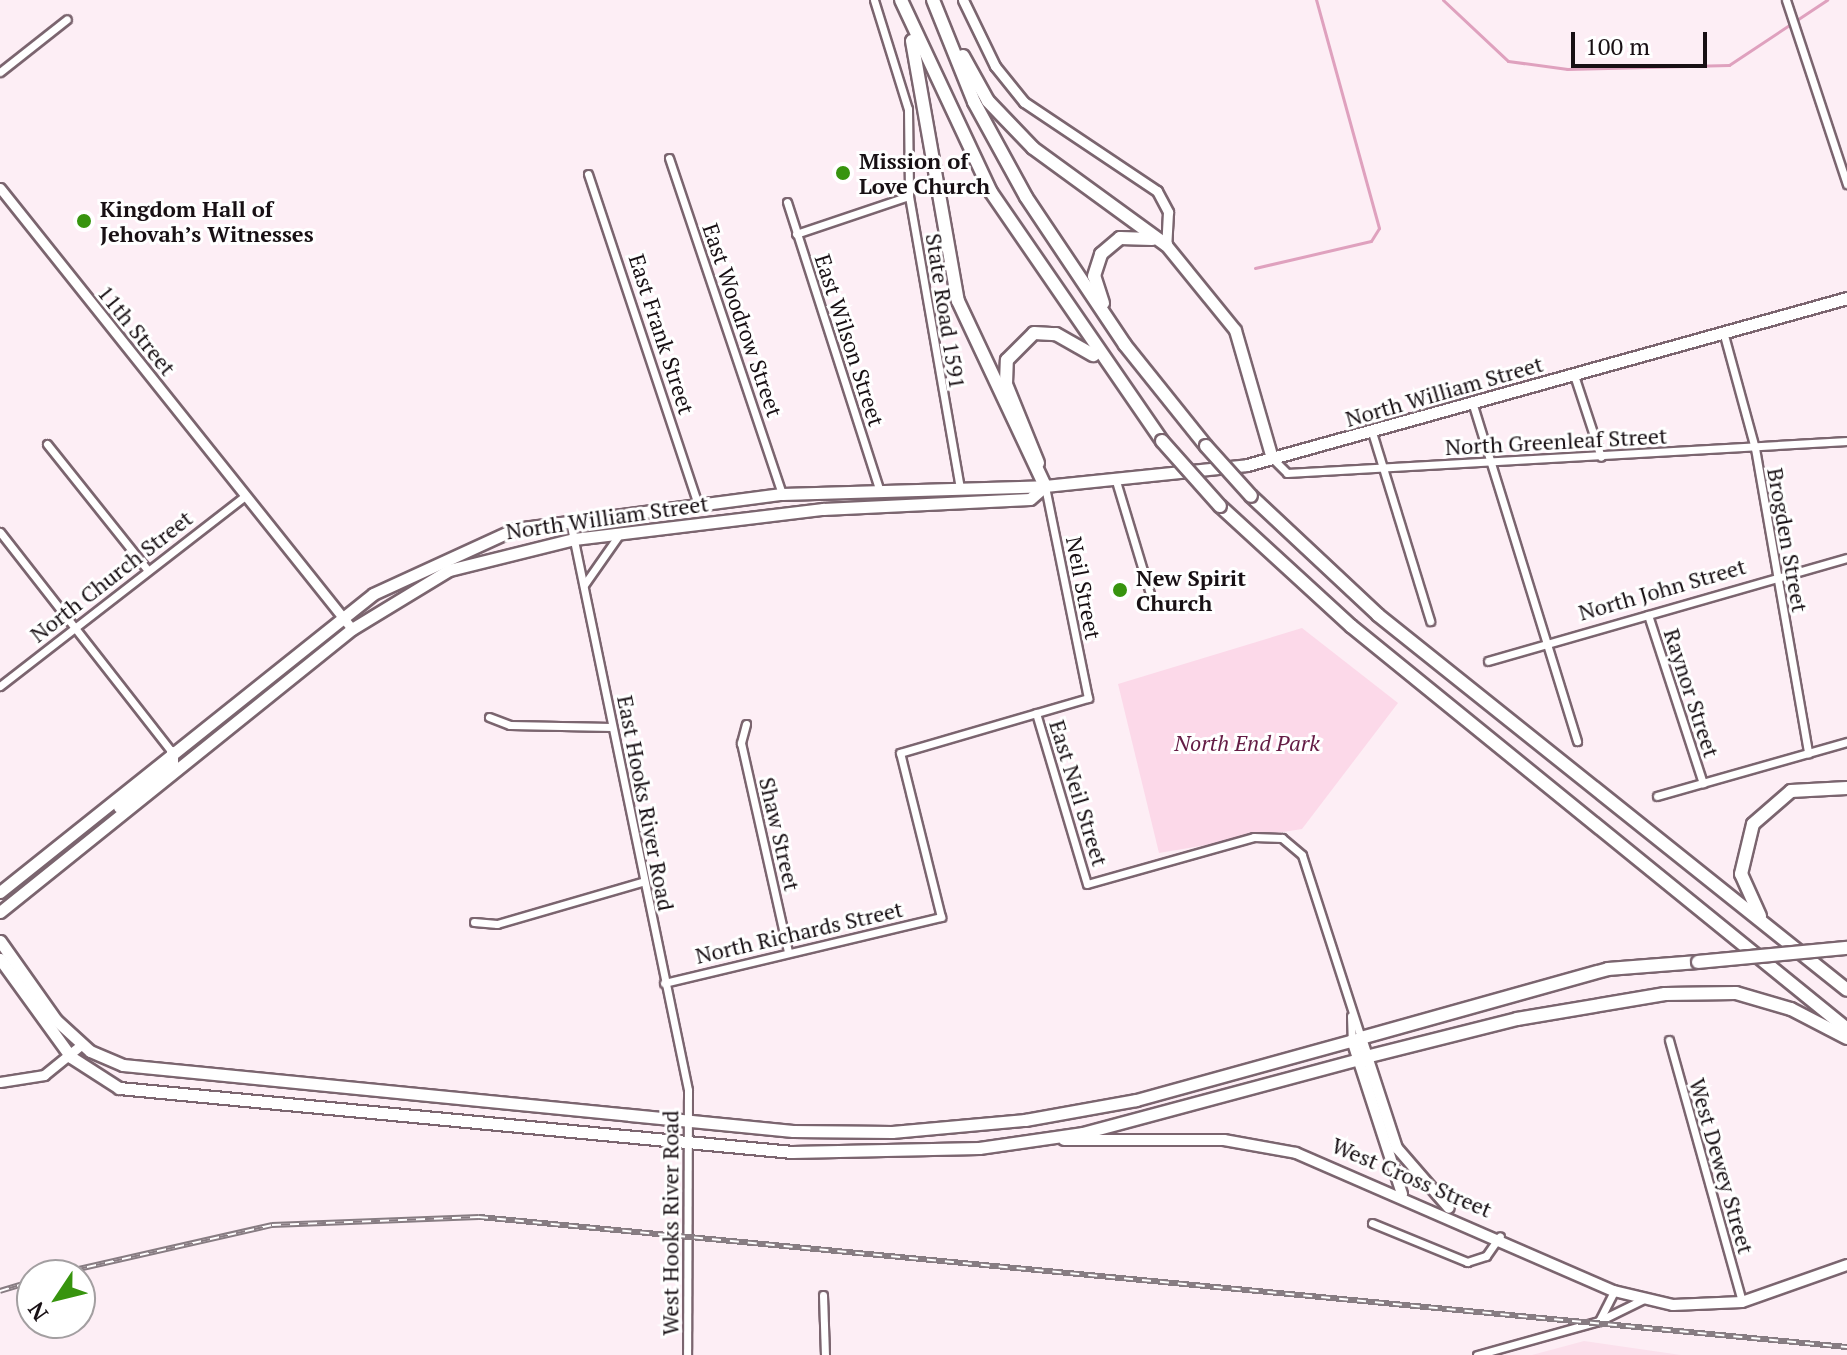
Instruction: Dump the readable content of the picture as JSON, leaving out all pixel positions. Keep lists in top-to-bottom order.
{
  "streets": {
    "main road": ["North William Street", "West Cross Street"],
    "street": [
      "State Road 1591",
      "East Woodrow Street",
      "11th Street",
      "East Frank Street",
      "East Wilson Street",
      "North Greenleaf Street",
      "Brogden Street",
      "North Church Street",
      "Neil Street",
      "North John Street",
      "Raynor Street",
      "East Neil Street",
      "East Hooks River Road",
      "Shaw Street",
      "North Richards Street",
      "West Dewey Street",
      "West Hooks River Road"
    ]
  },
  "crossings": [
    ["State Road 1591", "North William Street"],
    ["East Woodrow Street", "North William Street"],
    ["11th Street", "North William Street"],
    ["11th Street", "North Church Street"],
    ["East Frank Street", "North William Street"],
    ["East Wilson Street", "North William Street"],
    ["North William Street", "North Greenleaf Street"],
    ["North William Street", "Brogden Street"],
    ["North William Street", "Neil Street"],
    ["North William Street", "East Hooks River Road"],
    ["North Greenleaf Street", "Brogden Street"],
    ["Brogden Street", "North John Street"],
    ["Neil Street", "East Neil Street"],
    ["Neil Street", "North Richards Street"],
    ["North John Street", "Raynor Street"],
    ["East Neil Street", "North Richards Street"],
    ["East Neil Street", "West Cross Street"],
    ["East Hooks River Road", "North Richards Street"],
    ["East Hooks River Road", "West Hooks River Road"],
    ["Shaw Street", "North Richards Street"]
  ],
  "parks": ["North End Park"],
  "places": ["Mission of Love Church", "Kingdom Hall of Jehovah’s Witnesses", "New Spirit Church"],
  "scale_bar": "100 m",
  "north": "bottom left"
}
